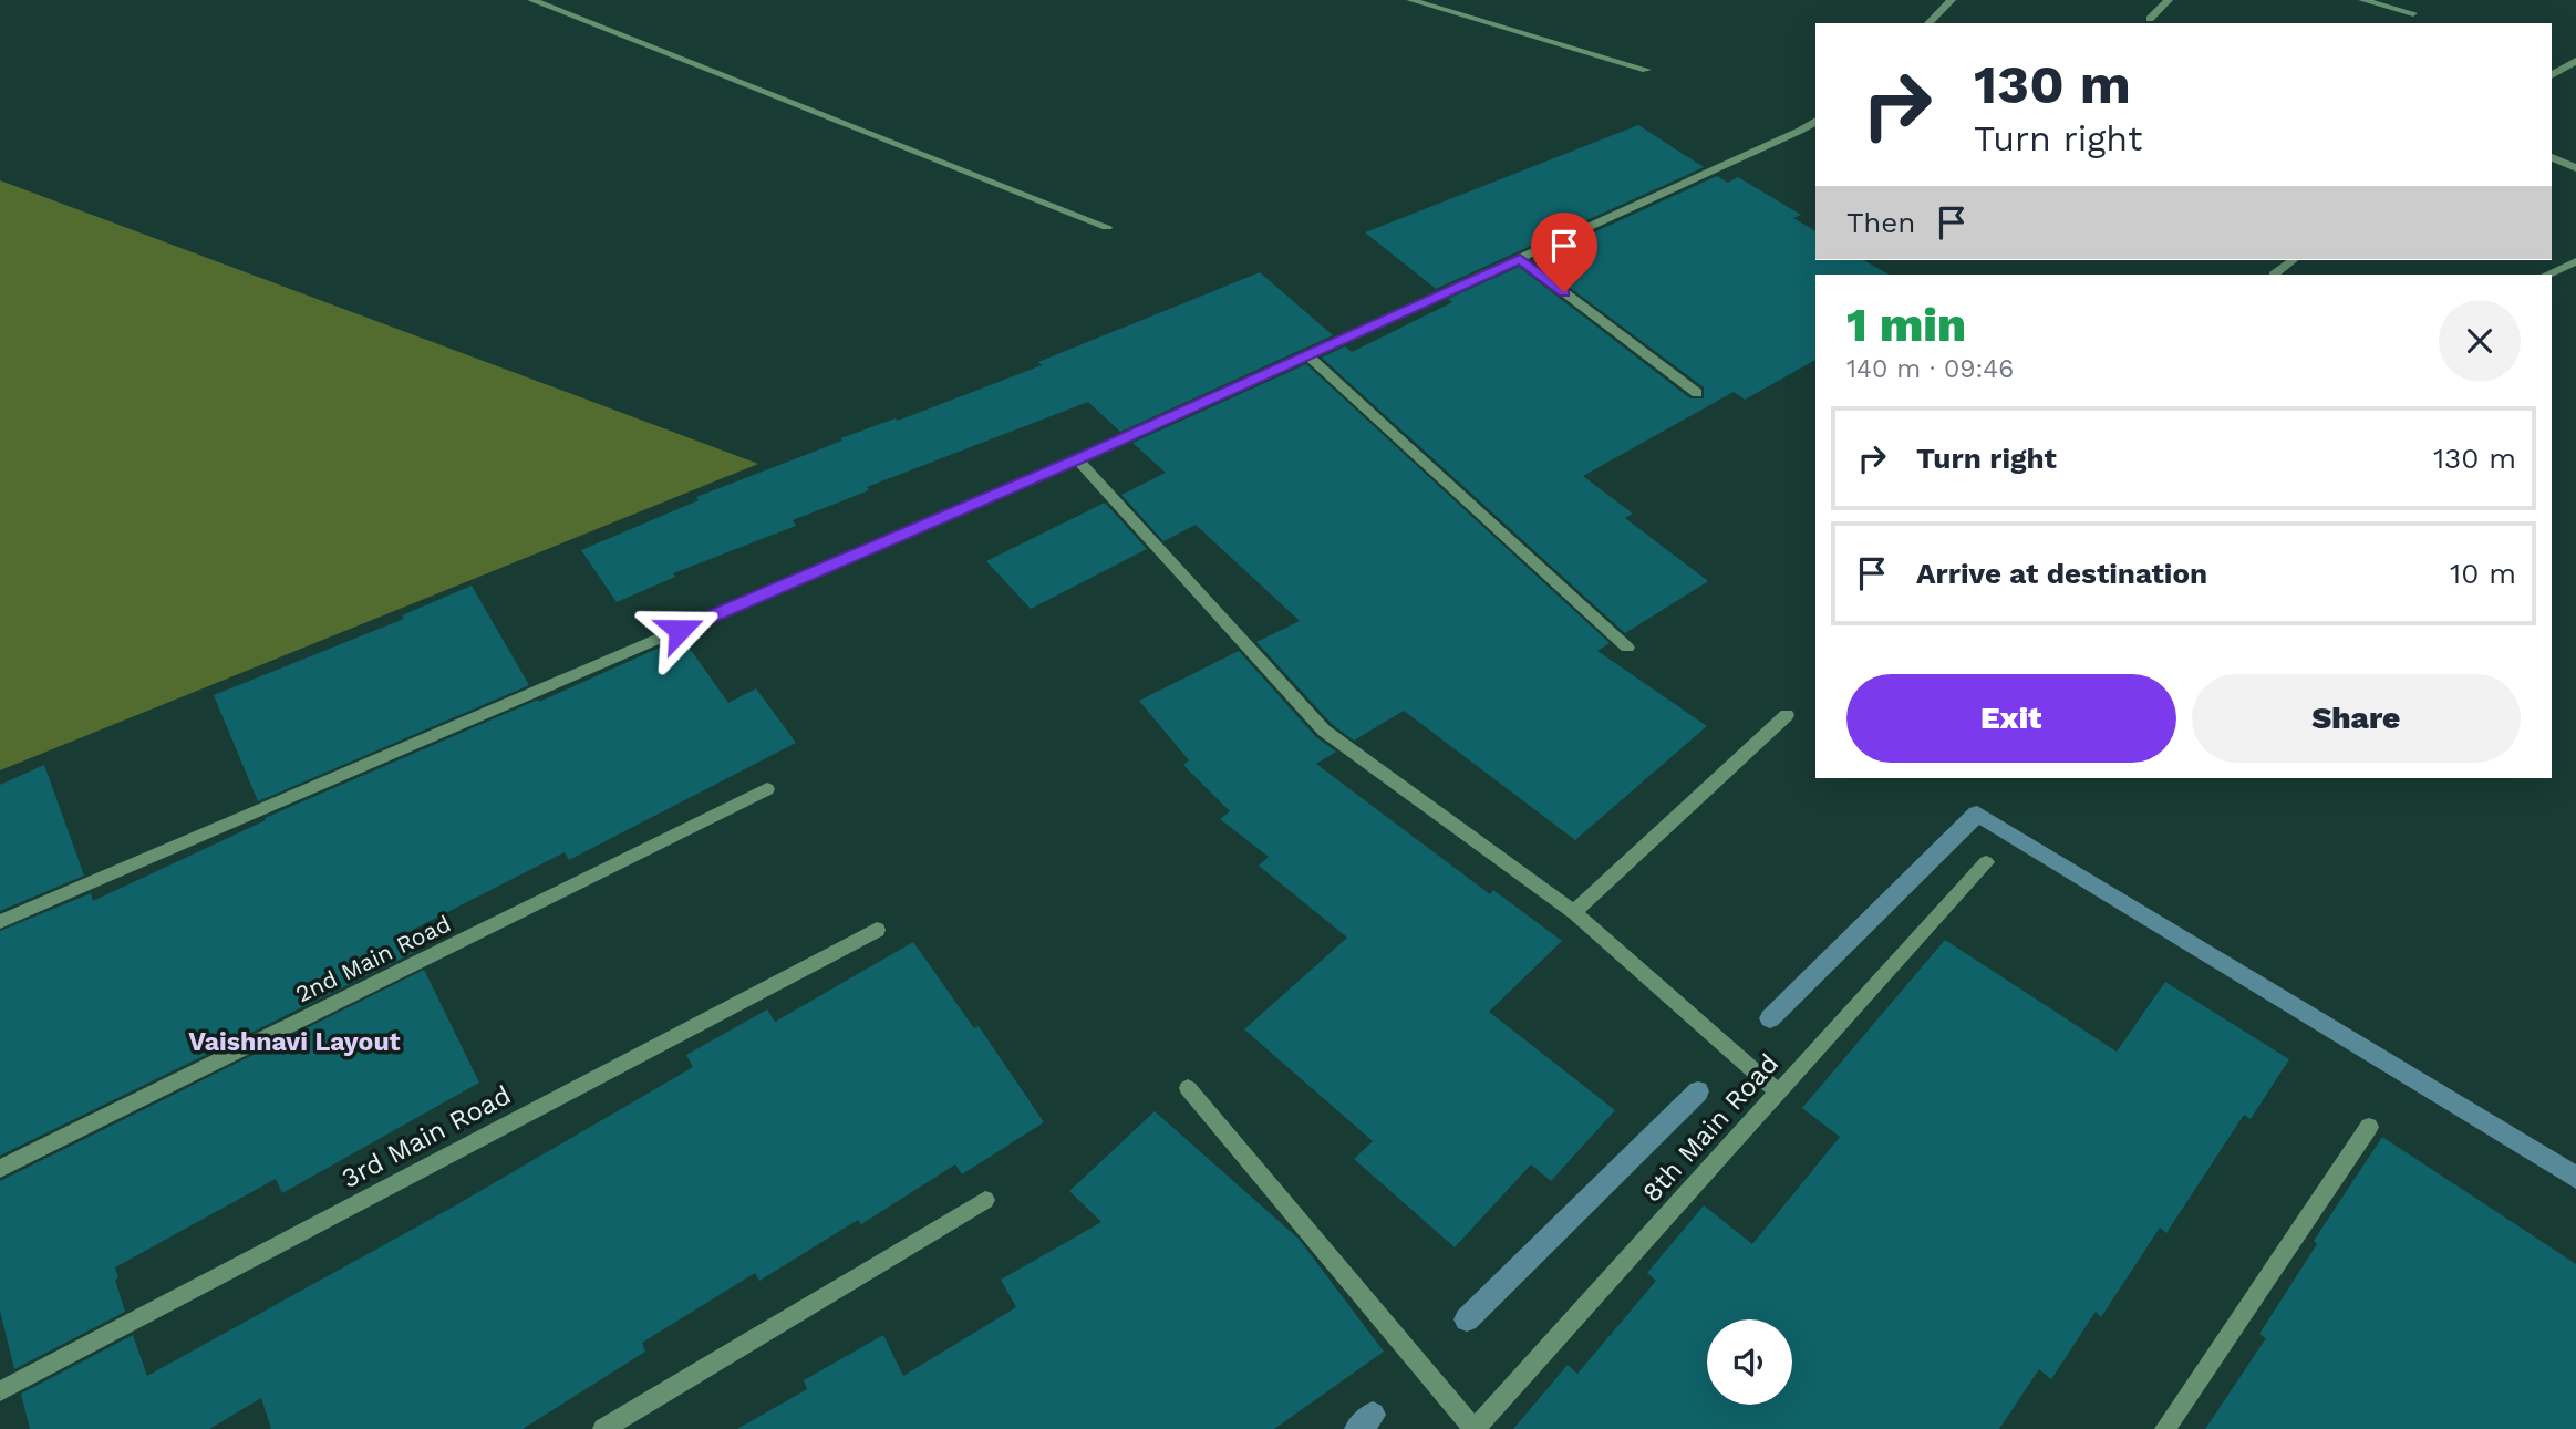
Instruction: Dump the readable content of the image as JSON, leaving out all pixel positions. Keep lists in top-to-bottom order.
{
  "streets": {
    "street": ["2nd Main Road", "8th Main Road", "3rd Main Road"]
  },
  "districts": ["Vaishnavi Layout"],
  "page": {
    "turn": ["130 m", "Turn right"],
    "then": "Then",
    "heading": ["1 min", "140 m · 09:46"],
    "list": [
      {
        "name": "Turn right",
        "value": "130 m"
      },
      {
        "name": "Arrive at destination",
        "value": "10 m"
      }
    ],
    "buttons": ["Exit", "Share"]
  }
}
